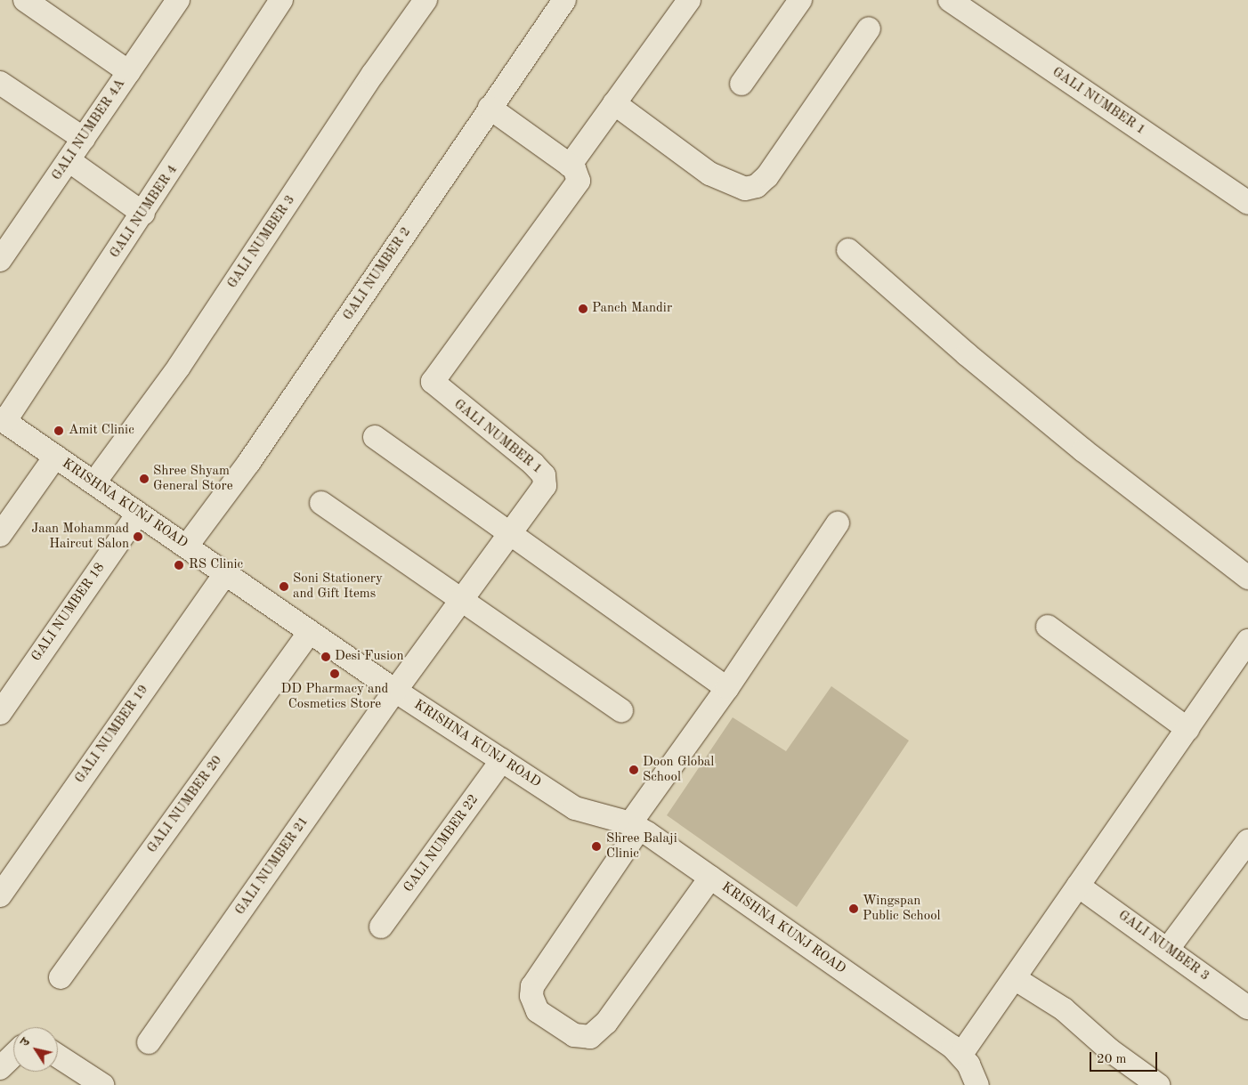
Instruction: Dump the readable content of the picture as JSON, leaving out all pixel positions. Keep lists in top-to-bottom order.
{
  "streets": {
    "street": [
      "GALI NUMBER 1",
      "GALI NUMBER 4A",
      "GALI NUMBER 4",
      "GALI NUMBER 3",
      "GALI NUMBER 2",
      "KRISHNA KUNJ ROAD",
      "GALI NUMBER 18",
      "GALI NUMBER 19",
      "GALI NUMBER 20",
      "GALI NUMBER 22",
      "GALI NUMBER 21"
    ]
  },
  "crossings": [
    ["GALI NUMBER 1", "KRISHNA KUNJ ROAD"],
    ["GALI NUMBER 1", "GALI NUMBER 21"],
    ["GALI NUMBER 4", "KRISHNA KUNJ ROAD"],
    ["GALI NUMBER 3", "KRISHNA KUNJ ROAD"],
    ["GALI NUMBER 2", "KRISHNA KUNJ ROAD"],
    ["KRISHNA KUNJ ROAD", "GALI NUMBER 18"],
    ["KRISHNA KUNJ ROAD", "GALI NUMBER 19"],
    ["KRISHNA KUNJ ROAD", "GALI NUMBER 20"],
    ["KRISHNA KUNJ ROAD", "GALI NUMBER 22"],
    ["KRISHNA KUNJ ROAD", "GALI NUMBER 21"]
  ],
  "places": [
    "Panch Mandir",
    "Amit Clinic",
    "Shree Shyam General Store",
    "Jaan Mohammad Haircut Salon",
    "RS Clinic",
    "Soni Stationery and Gift Items",
    "Desi Fusion",
    "DD Pharmacy and Cosmetics Store",
    "Doon Global School",
    "Shree Balaji Clinic",
    "Wingspan Public School"
  ],
  "scale_bar": "20 m",
  "north": "top left"
}
